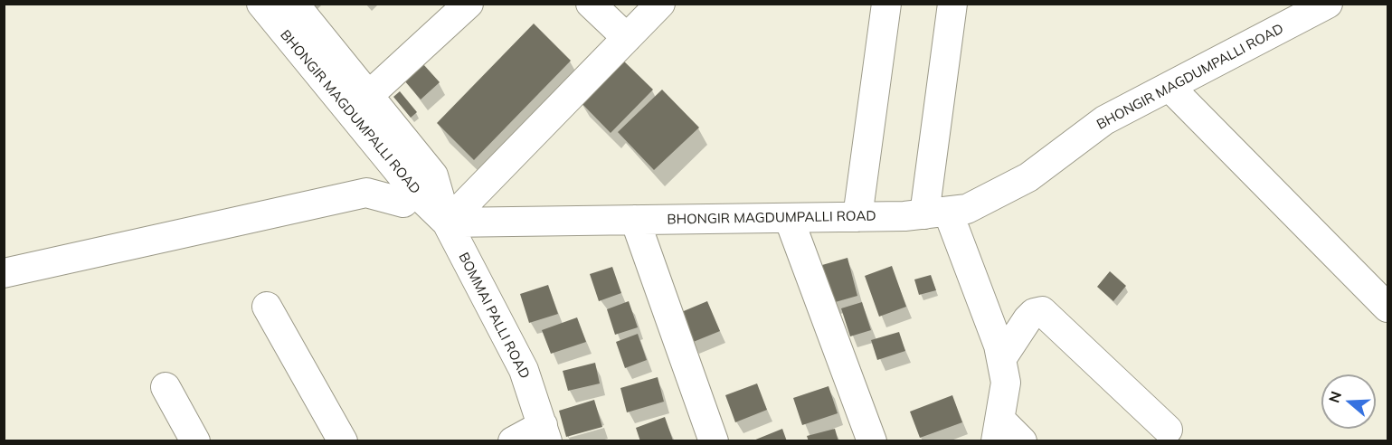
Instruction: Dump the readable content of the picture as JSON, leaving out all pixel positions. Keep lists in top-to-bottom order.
{
  "streets": {
    "street": ["BHONGIR MAGDUMPALLI ROAD", "BOMMAI PALLI ROAD"]
  },
  "crossings": [
    ["BHONGIR MAGDUMPALLI ROAD", "BOMMAI PALLI ROAD"]
  ],
  "north": "left"
}
